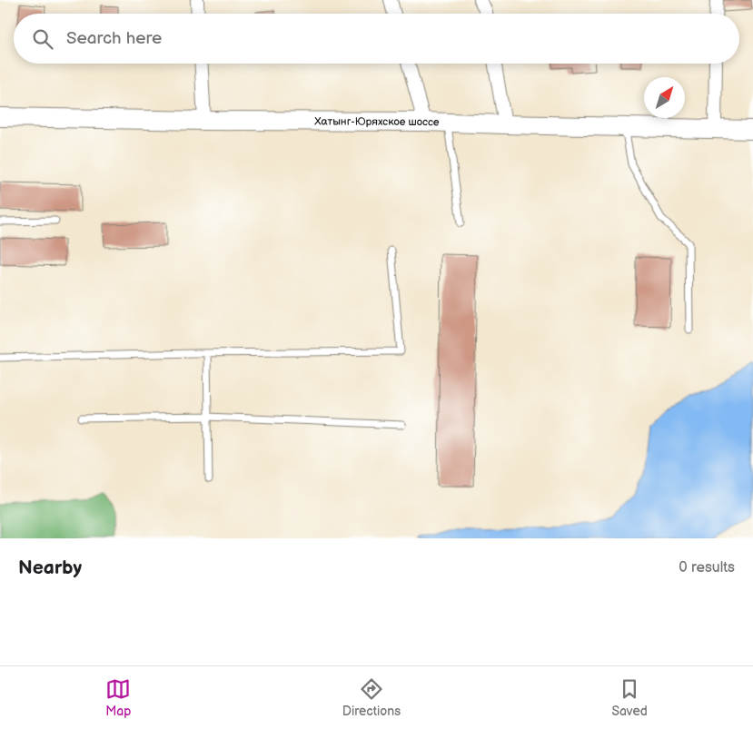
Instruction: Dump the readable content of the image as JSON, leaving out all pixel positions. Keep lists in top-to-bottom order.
{
  "streets": {
    "main road": ["Хатынг-Юряхское шоссе"]
  },
  "north": "top right",
  "page": {
    "search": "Search here",
    "heading": ["Nearby", "0 results"],
    "nav": ["Map", "Directions", "Saved"]
  }
}
